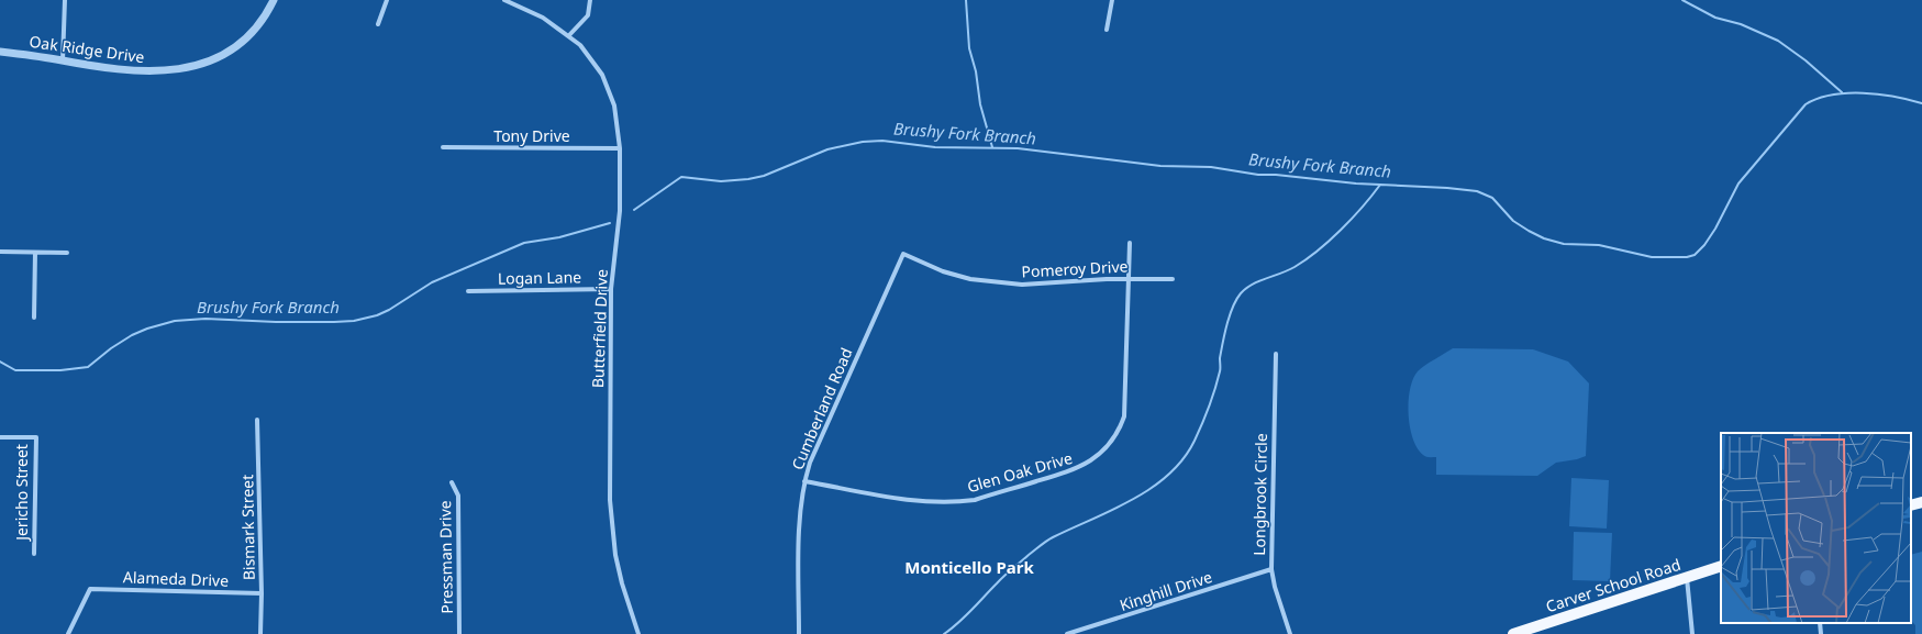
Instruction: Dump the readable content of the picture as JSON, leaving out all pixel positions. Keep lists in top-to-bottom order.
{
  "streets": {
    "main road": ["Carver School Road"],
    "street": [
      "Oak Ridge Drive",
      "Tony Drive",
      "Pomeroy Drive",
      "Logan Lane",
      "Butterfield Drive",
      "Cumberland Road",
      "Glen Oak Drive",
      "Jericho Street",
      "Longbrook Circle",
      "Bismark Street",
      "Pressman Drive",
      "Alameda Drive",
      "Kinghill Drive"
    ]
  },
  "crossings": [
    ["Tony Drive", "Butterfield Drive"],
    ["Pomeroy Drive", "Cumberland Road"],
    ["Pomeroy Drive", "Glen Oak Drive"],
    ["Logan Lane", "Butterfield Drive"],
    ["Cumberland Road", "Glen Oak Drive"],
    ["Longbrook Circle", "Kinghill Drive"],
    ["Bismark Street", "Alameda Drive"]
  ],
  "districts": ["Monticello Park"],
  "water": ["Brushy Fork Branch"]
}
